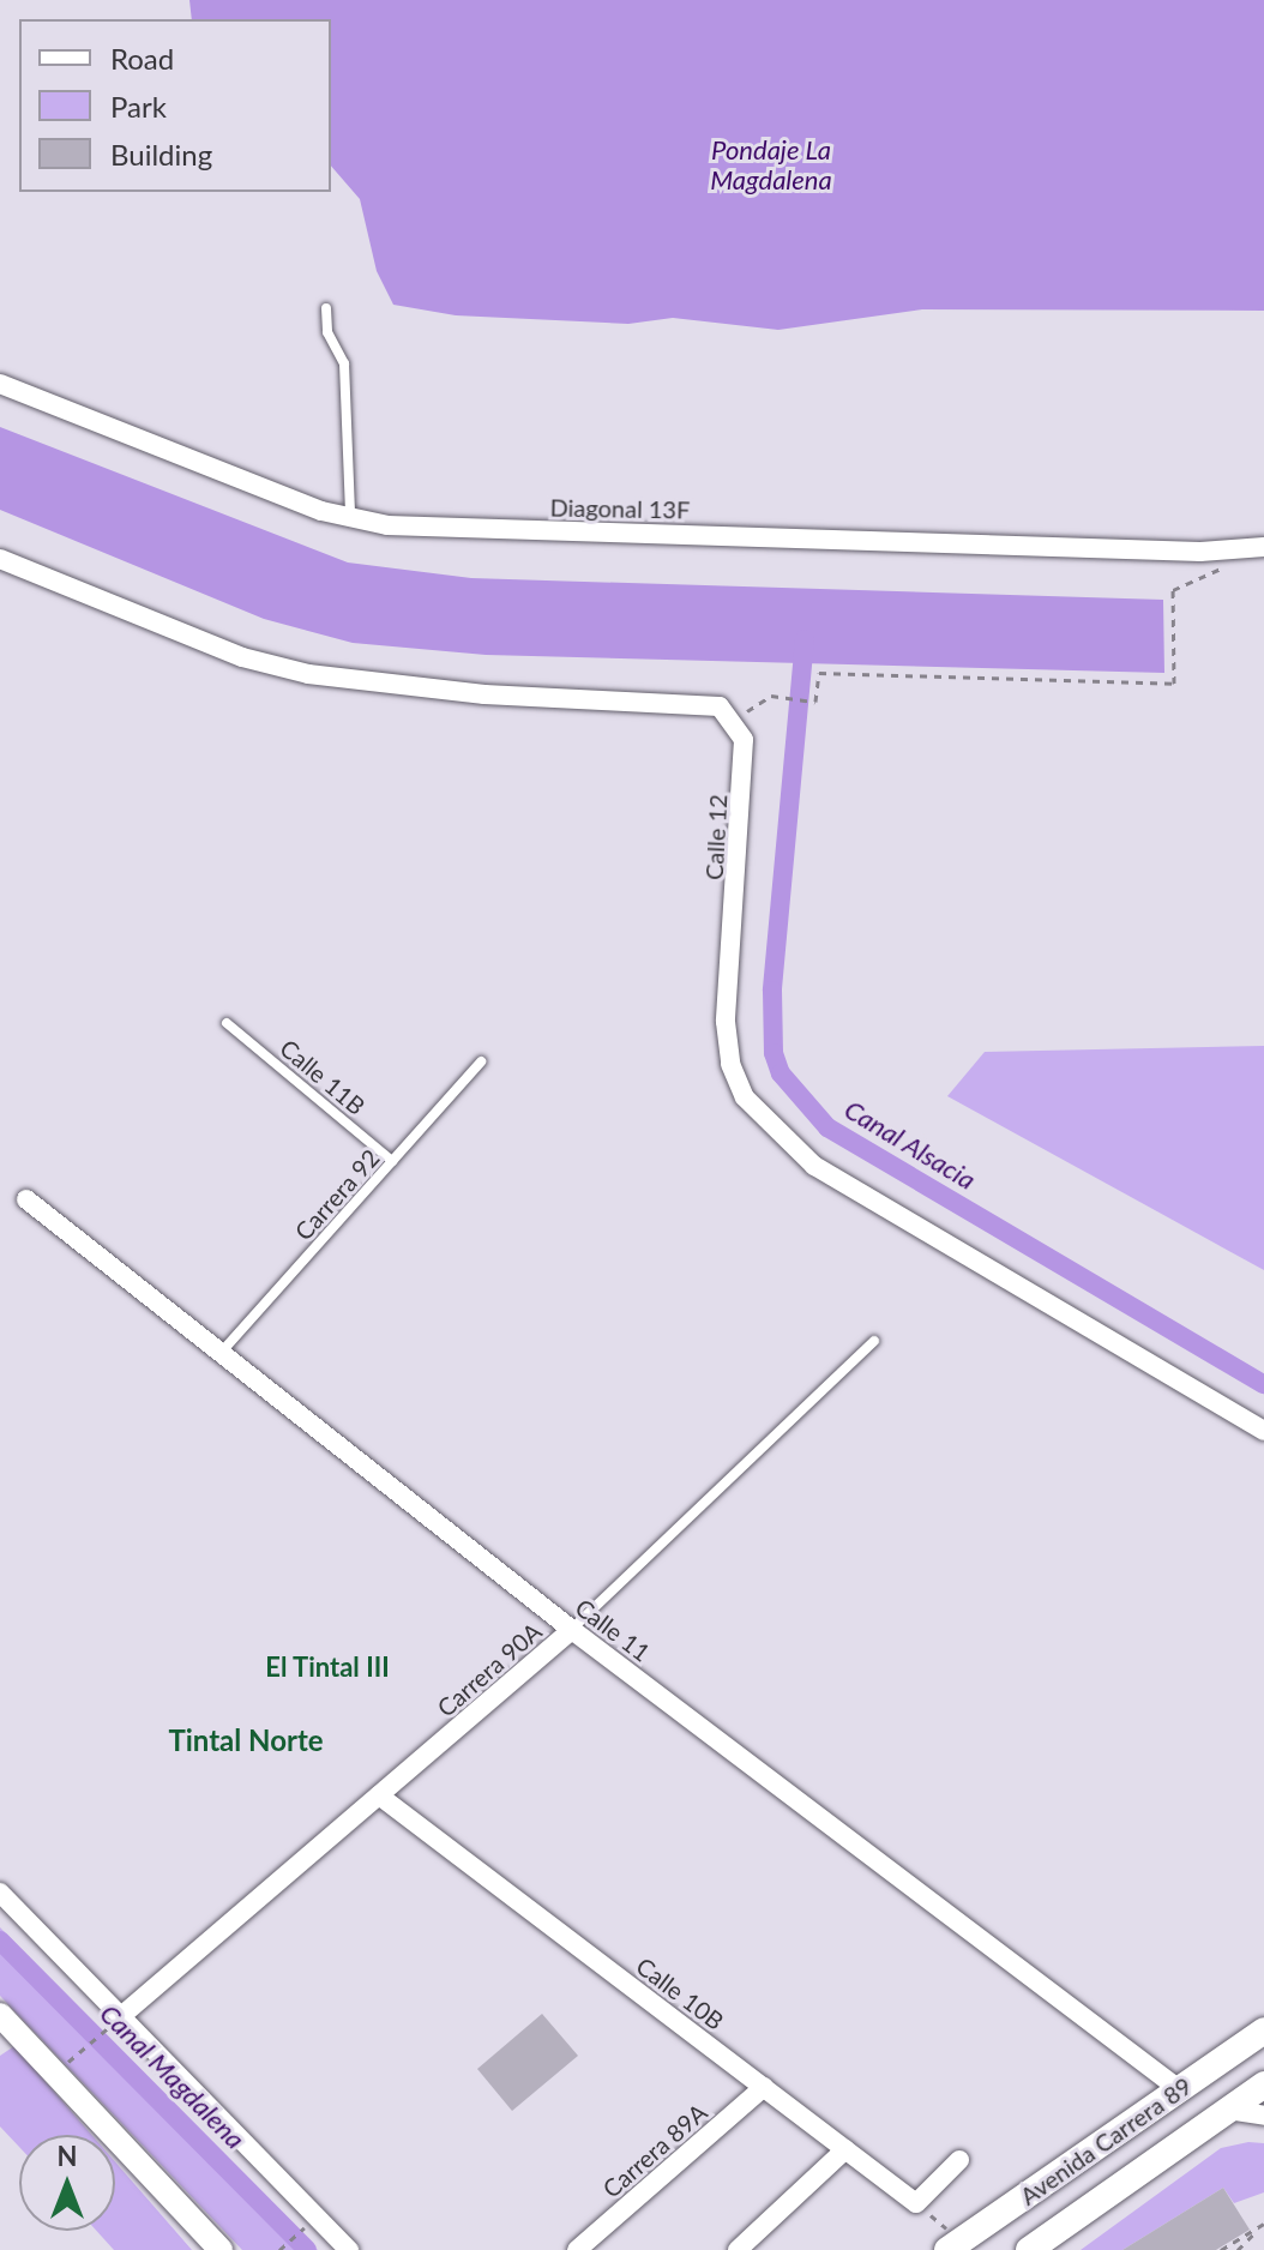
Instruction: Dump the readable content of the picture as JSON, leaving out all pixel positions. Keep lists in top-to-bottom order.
{
  "streets": {
    "main road": ["Avenida Carrera 89"],
    "street": [
      "Diagonal 13F",
      "Calle 12",
      "Calle 11",
      "Carrera 90A",
      "Calle 10B",
      "Carrera 89A"
    ],
    "lane": ["Calle 11B", "Carrera 92"]
  },
  "crossings": [
    ["Calle 11B", "Carrera 92"],
    ["Carrera 92", "Calle 11"],
    ["Calle 11", "Carrera 90A"],
    ["Calle 11", "Avenida Carrera 89"],
    ["Carrera 90A", "Calle 10B"],
    ["Calle 10B", "Carrera 89A"]
  ],
  "districts": ["El Tintal III", "Tintal Norte"],
  "water": ["Pondaje La Magdalena", "Canal Alsacia", "Canal Magdalena"],
  "legend": ["Road", "Park", "Building"],
  "north": "top"
}
